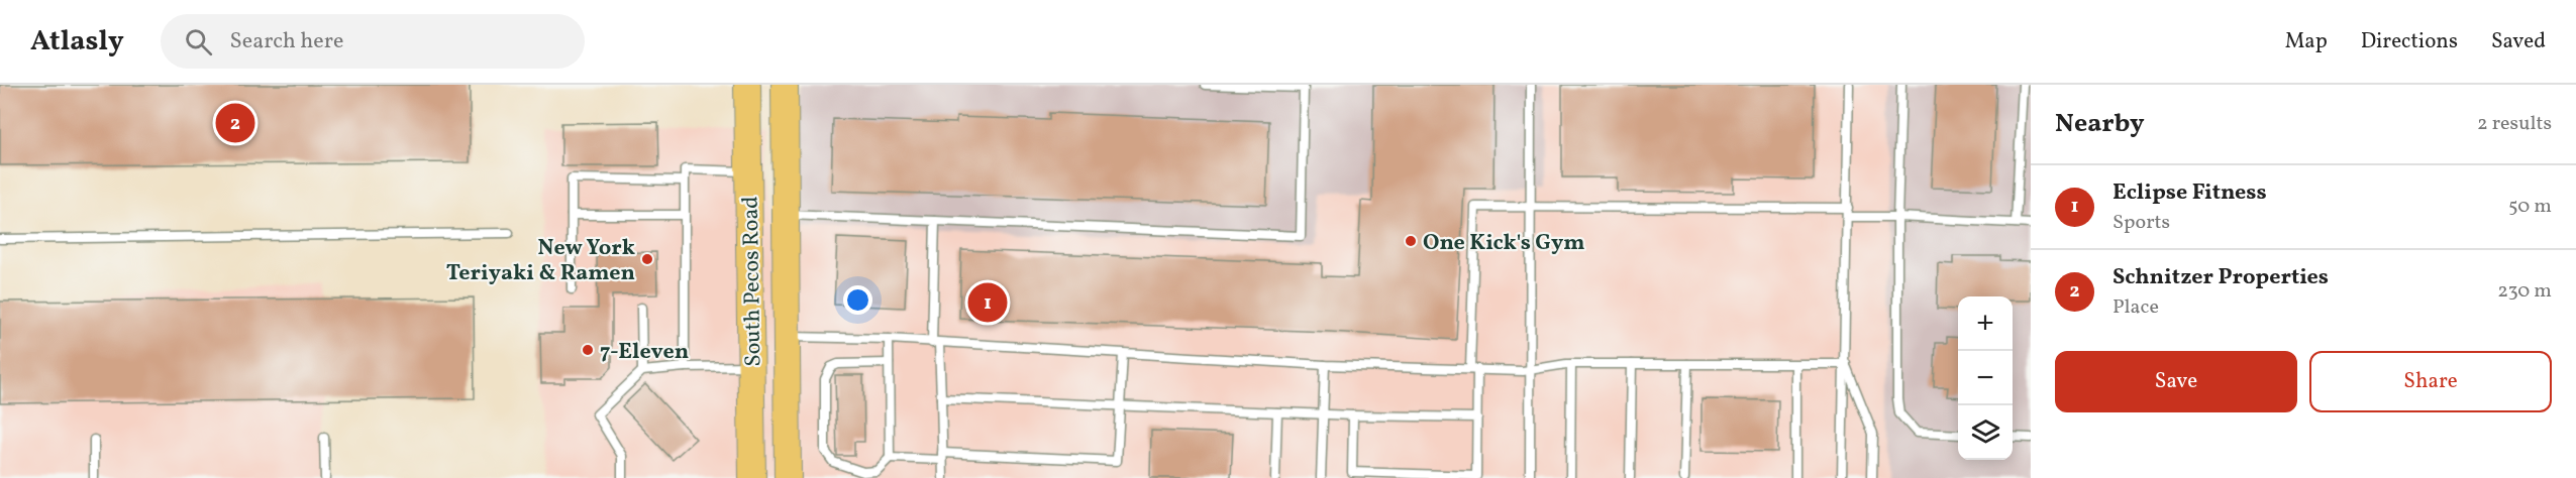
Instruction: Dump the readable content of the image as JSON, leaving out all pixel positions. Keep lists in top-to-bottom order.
{
  "streets": {
    "main road": ["South Pecos Road"]
  },
  "places": ["One Kick's Gym", "New York Teriyaki & Ramen", "7-Eleven"],
  "page": {
    "header": "Atlasly",
    "search": "Search here",
    "nav": ["Map", "Directions", "Saved"],
    "heading": ["Nearby", "2 results"],
    "pins": ["2", "1"],
    "list": [
      {
        "mark": "1",
        "name": "Eclipse Fitness",
        "note": "Sports",
        "value": "50 m"
      },
      {
        "mark": "2",
        "name": "Schnitzer Properties",
        "note": "Place",
        "value": "230 m"
      }
    ],
    "map_buttons": ["+", "−"],
    "buttons": ["Save", "Share"]
  }
}
